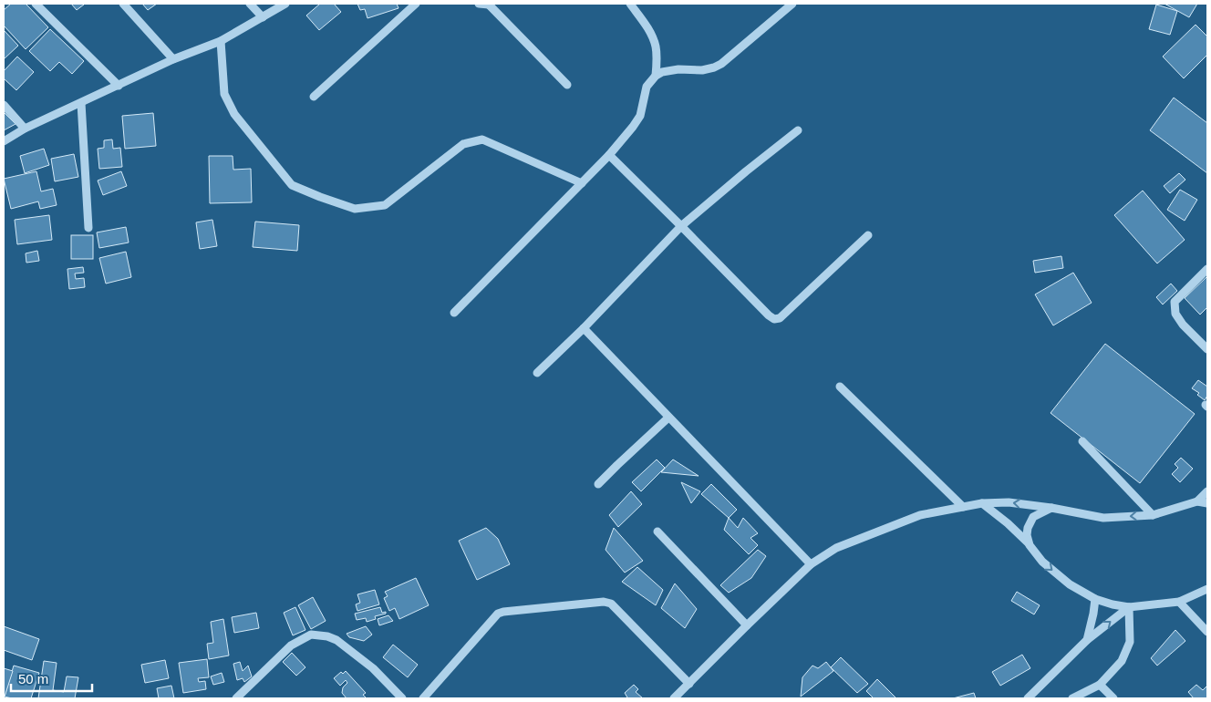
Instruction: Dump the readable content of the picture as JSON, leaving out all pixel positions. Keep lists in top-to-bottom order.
{
  "scale_bar": "50 m"
}
